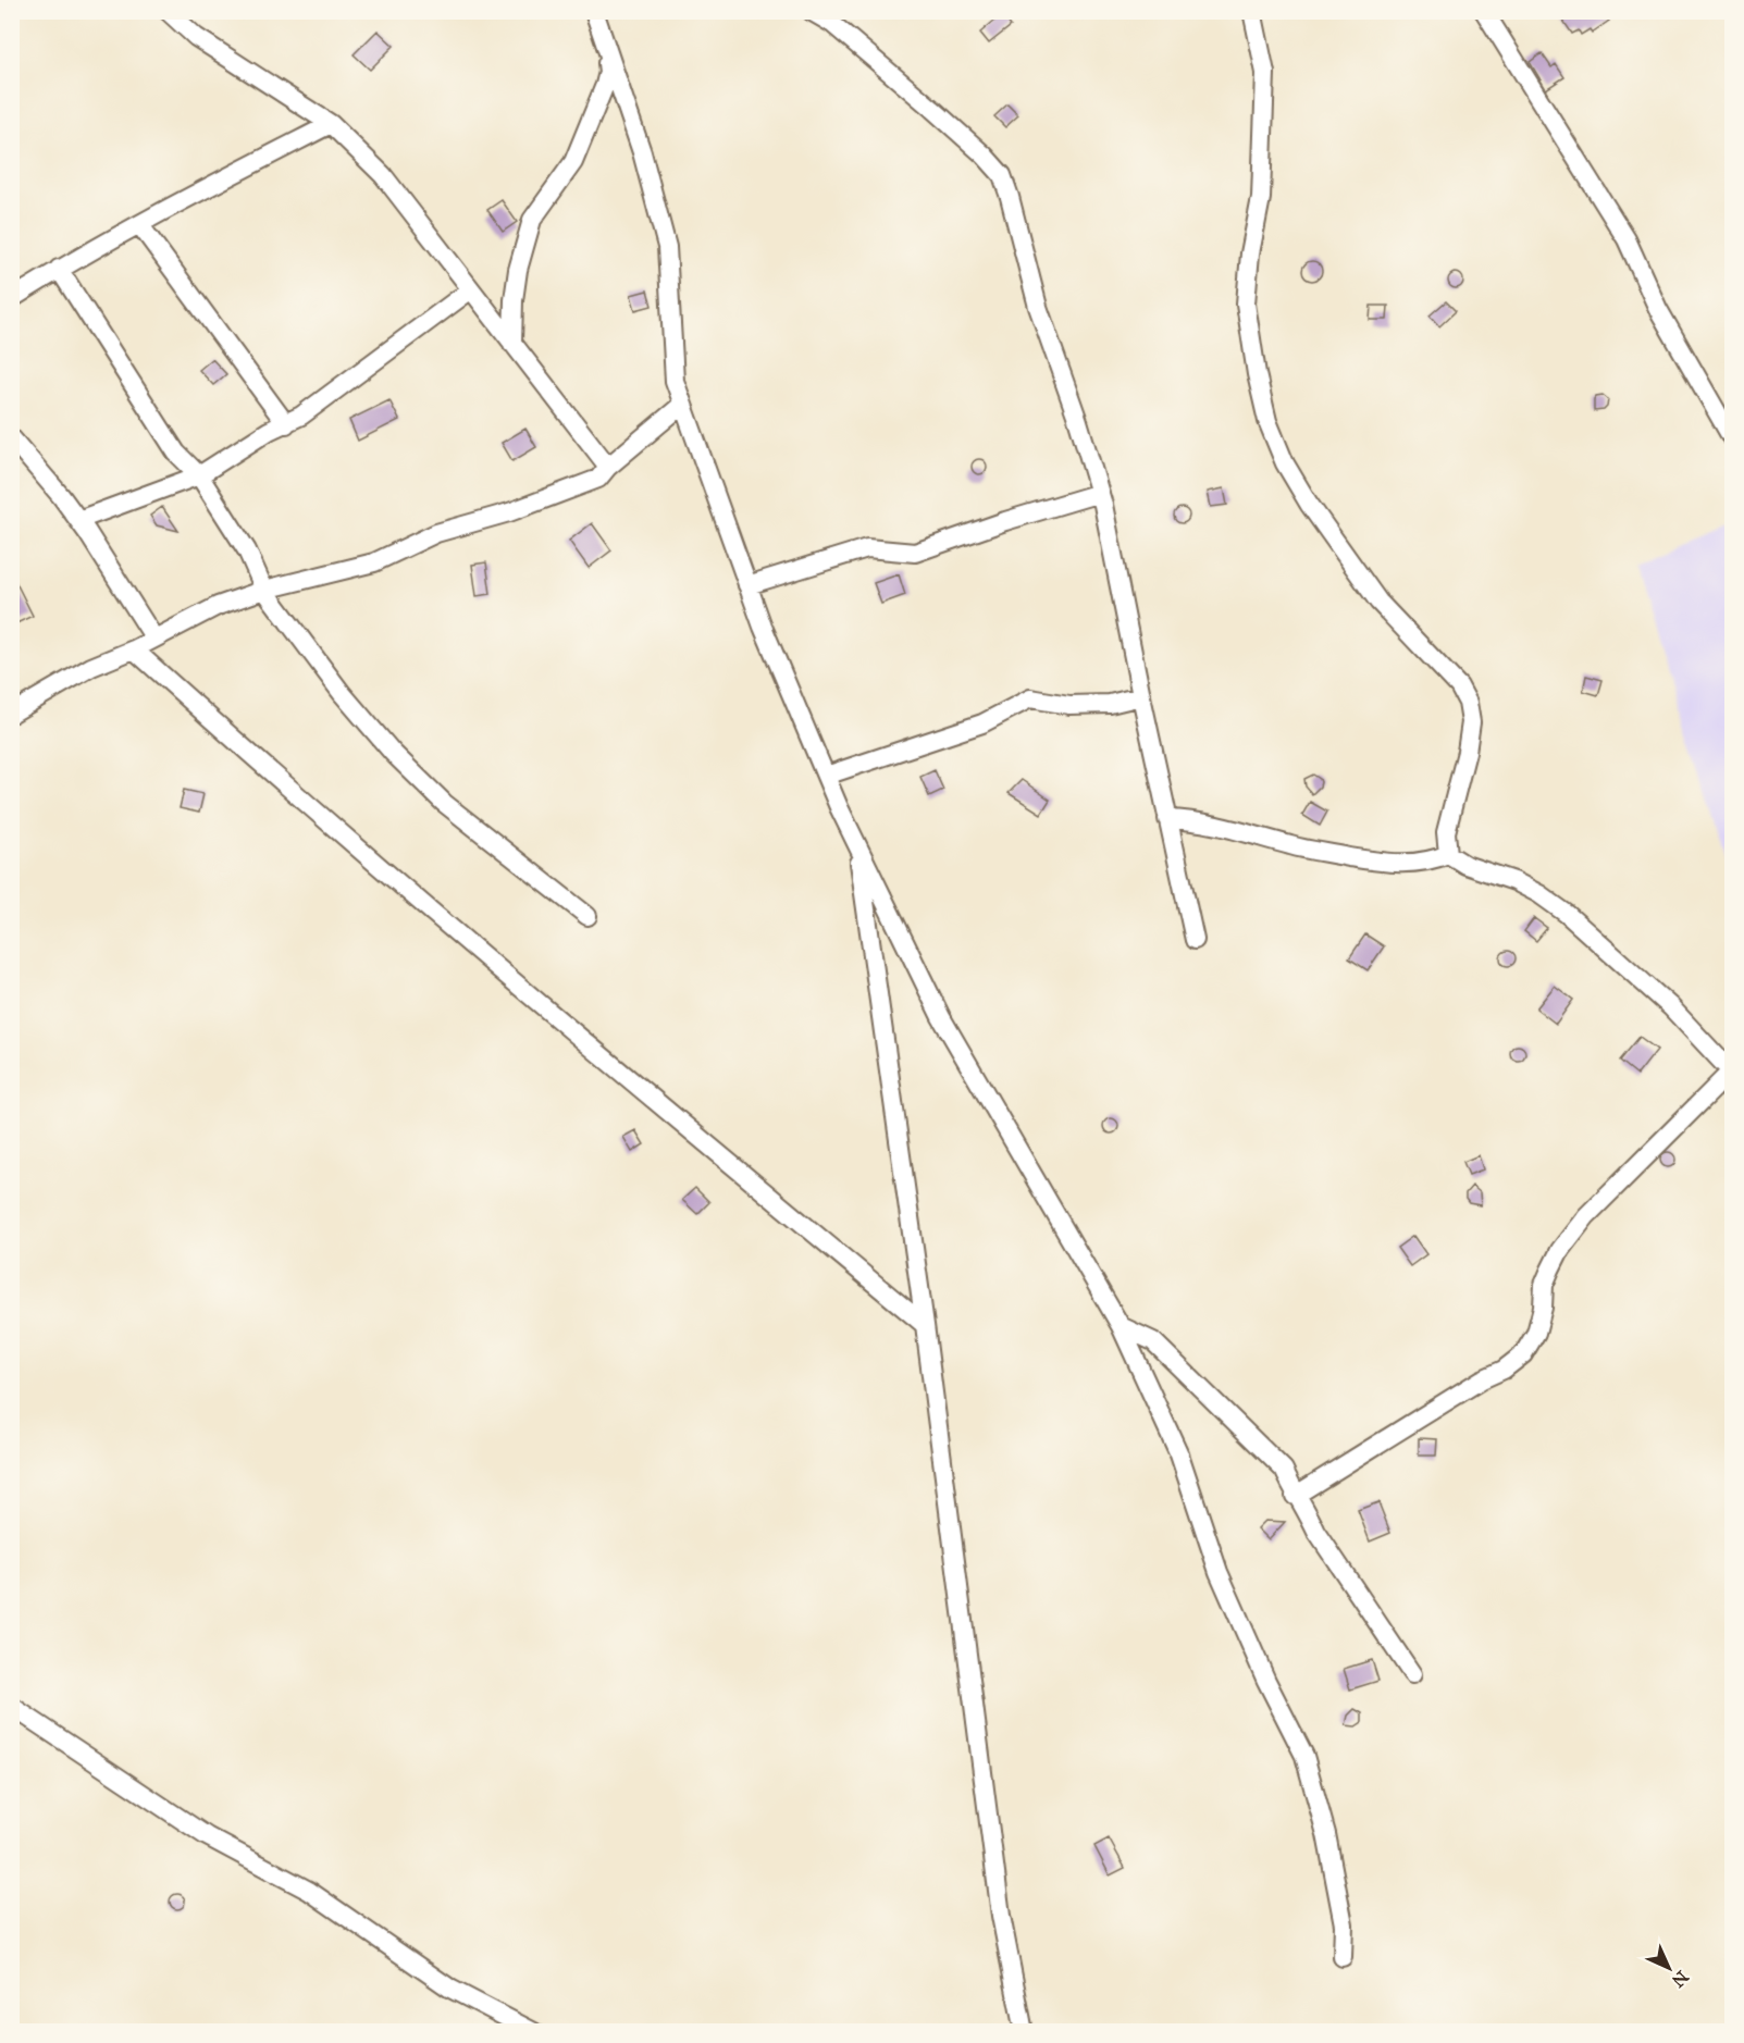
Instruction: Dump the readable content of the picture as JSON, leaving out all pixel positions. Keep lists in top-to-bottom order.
{
  "north": "bottom right"
}
